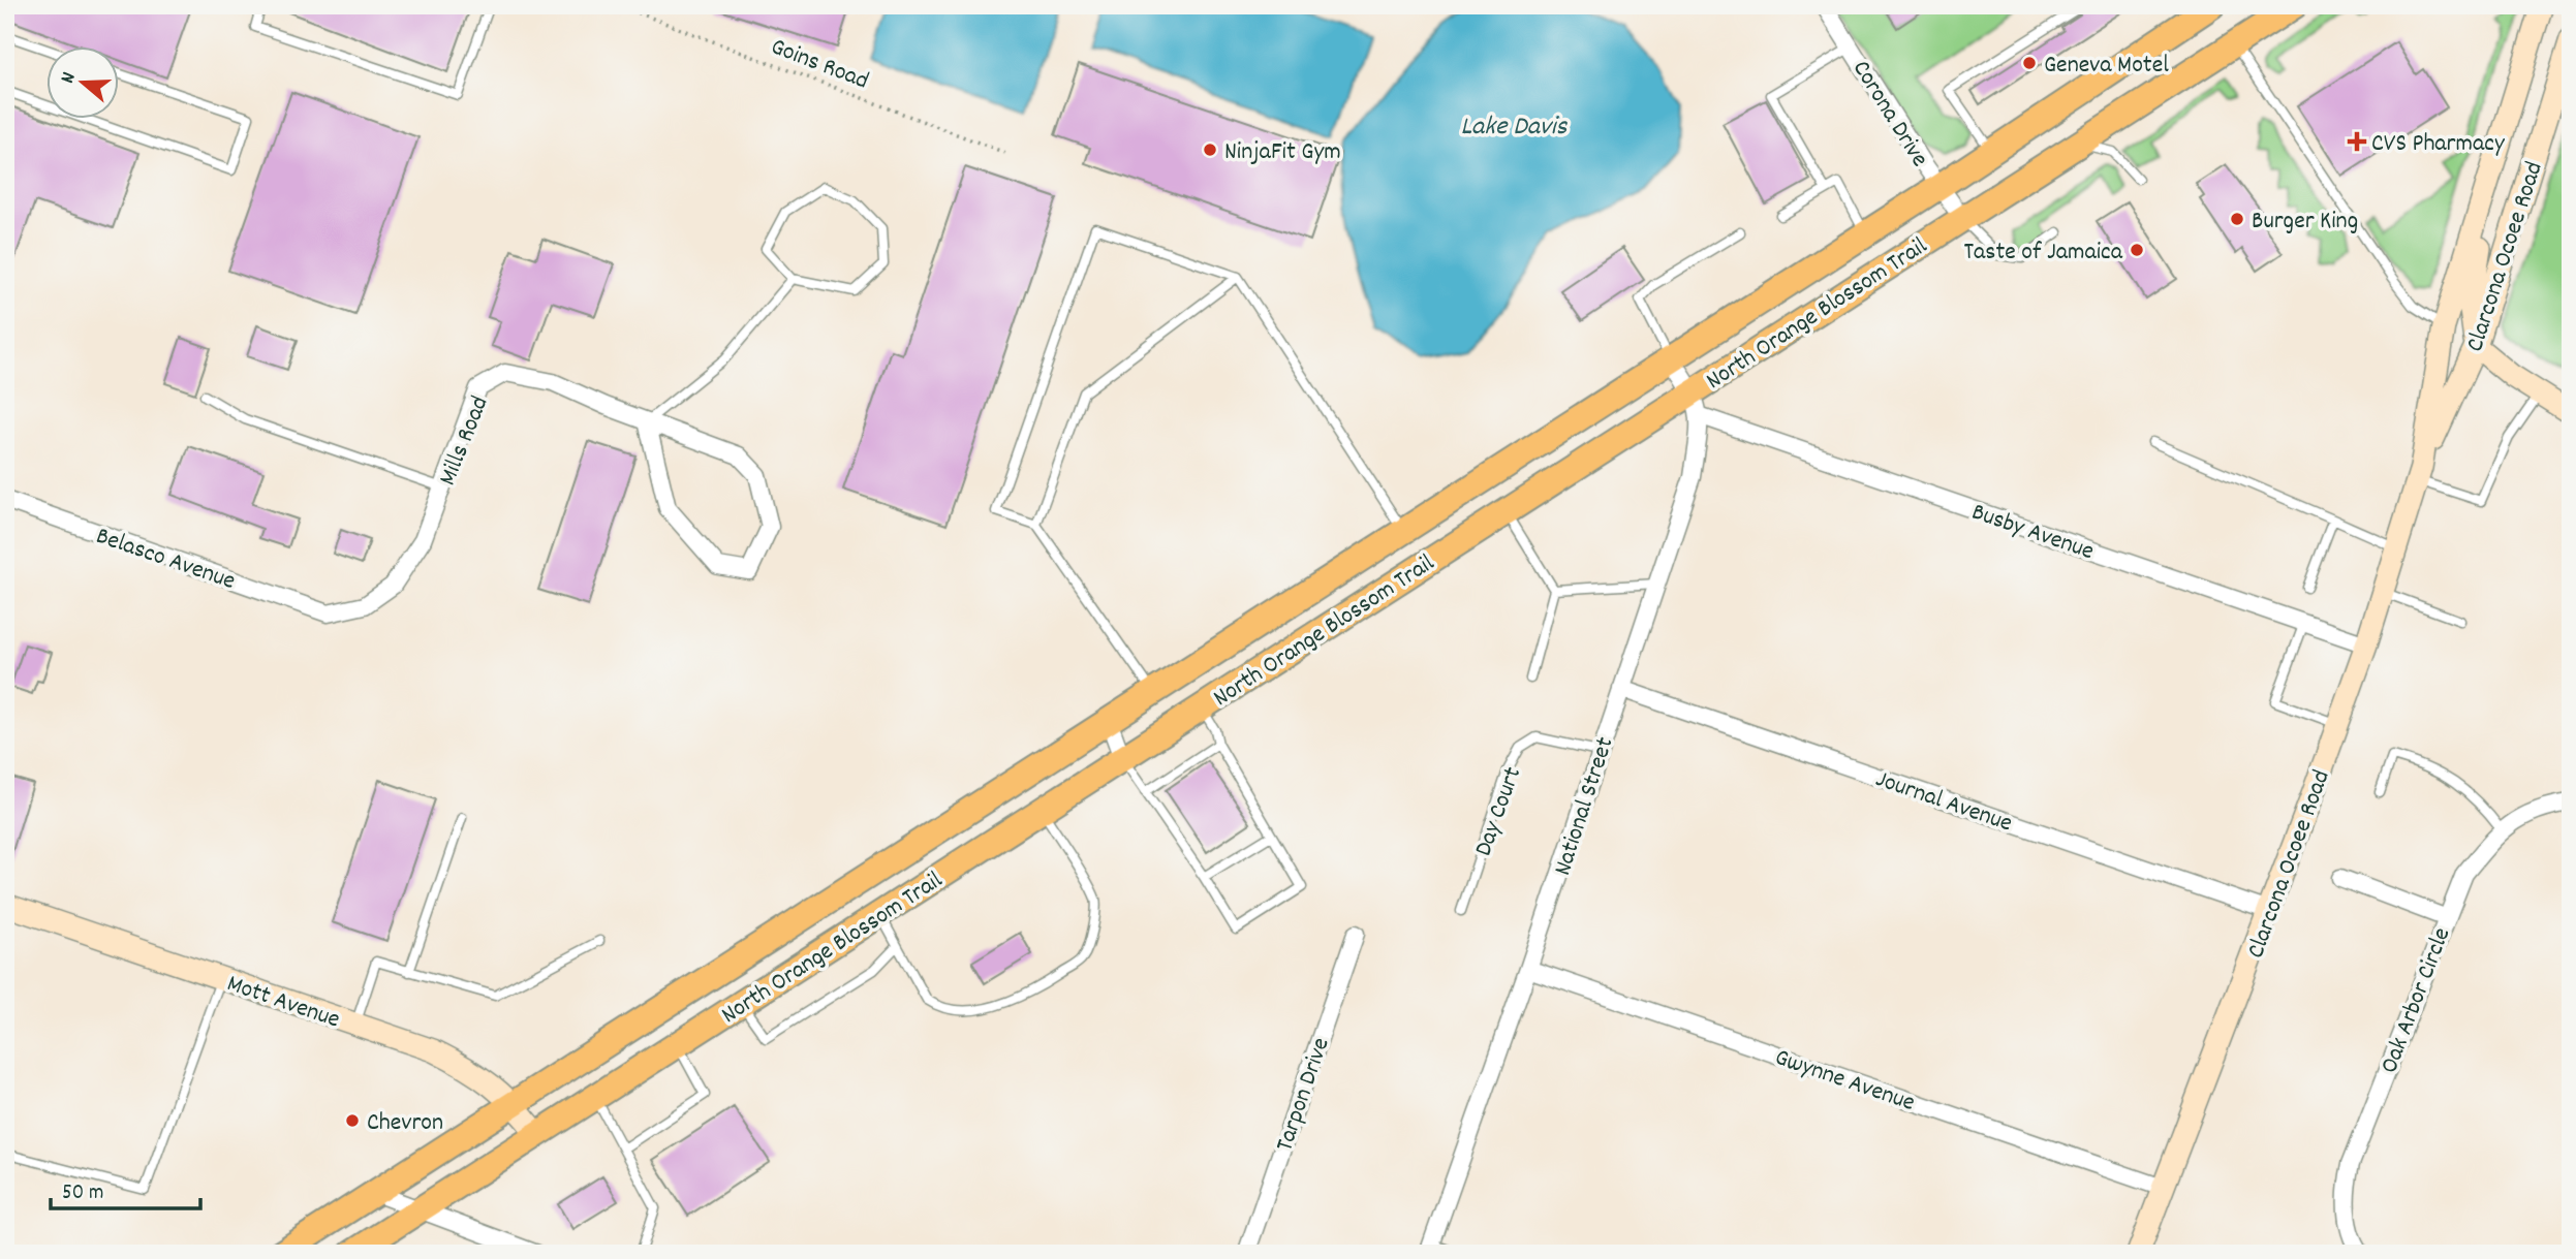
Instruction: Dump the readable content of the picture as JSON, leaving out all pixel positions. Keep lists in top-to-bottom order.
{
  "streets": {
    "main road": ["Clarcona Ocoee Road", "North Orange Blossom Trail", "Mott Avenue"],
    "street": [
      "Corona Drive",
      "Mills Road",
      "Busby Avenue",
      "Belasco Avenue",
      "Journal Avenue",
      "National Street",
      "Oak Arbor Circle",
      "Gwynne Avenue",
      "Tarpon Drive"
    ],
    "lane": ["Day Court"],
    "path": ["Goins Road"]
  },
  "crossings": [
    ["Corona Drive", "North Orange Blossom Trail"],
    ["Clarcona Ocoee Road", "Busby Avenue"],
    ["Clarcona Ocoee Road", "Journal Avenue"],
    ["Clarcona Ocoee Road", "Gwynne Avenue"],
    ["North Orange Blossom Trail", "National Street"],
    ["North Orange Blossom Trail", "Mott Avenue"],
    ["Mills Road", "Belasco Avenue"],
    ["Busby Avenue", "National Street"],
    ["Journal Avenue", "National Street"],
    ["National Street", "Day Court"],
    ["National Street", "Gwynne Avenue"]
  ],
  "water": ["Lake Davis"],
  "places": {
    "other": [
      "Geneva Motel",
      "NinjaFit Gym",
      "Burger King",
      "Taste of Jamaica",
      "Chevron"
    ],
    "health": ["CVS Pharmacy"]
  },
  "scale_bar": "50 m",
  "north": "left"
}
